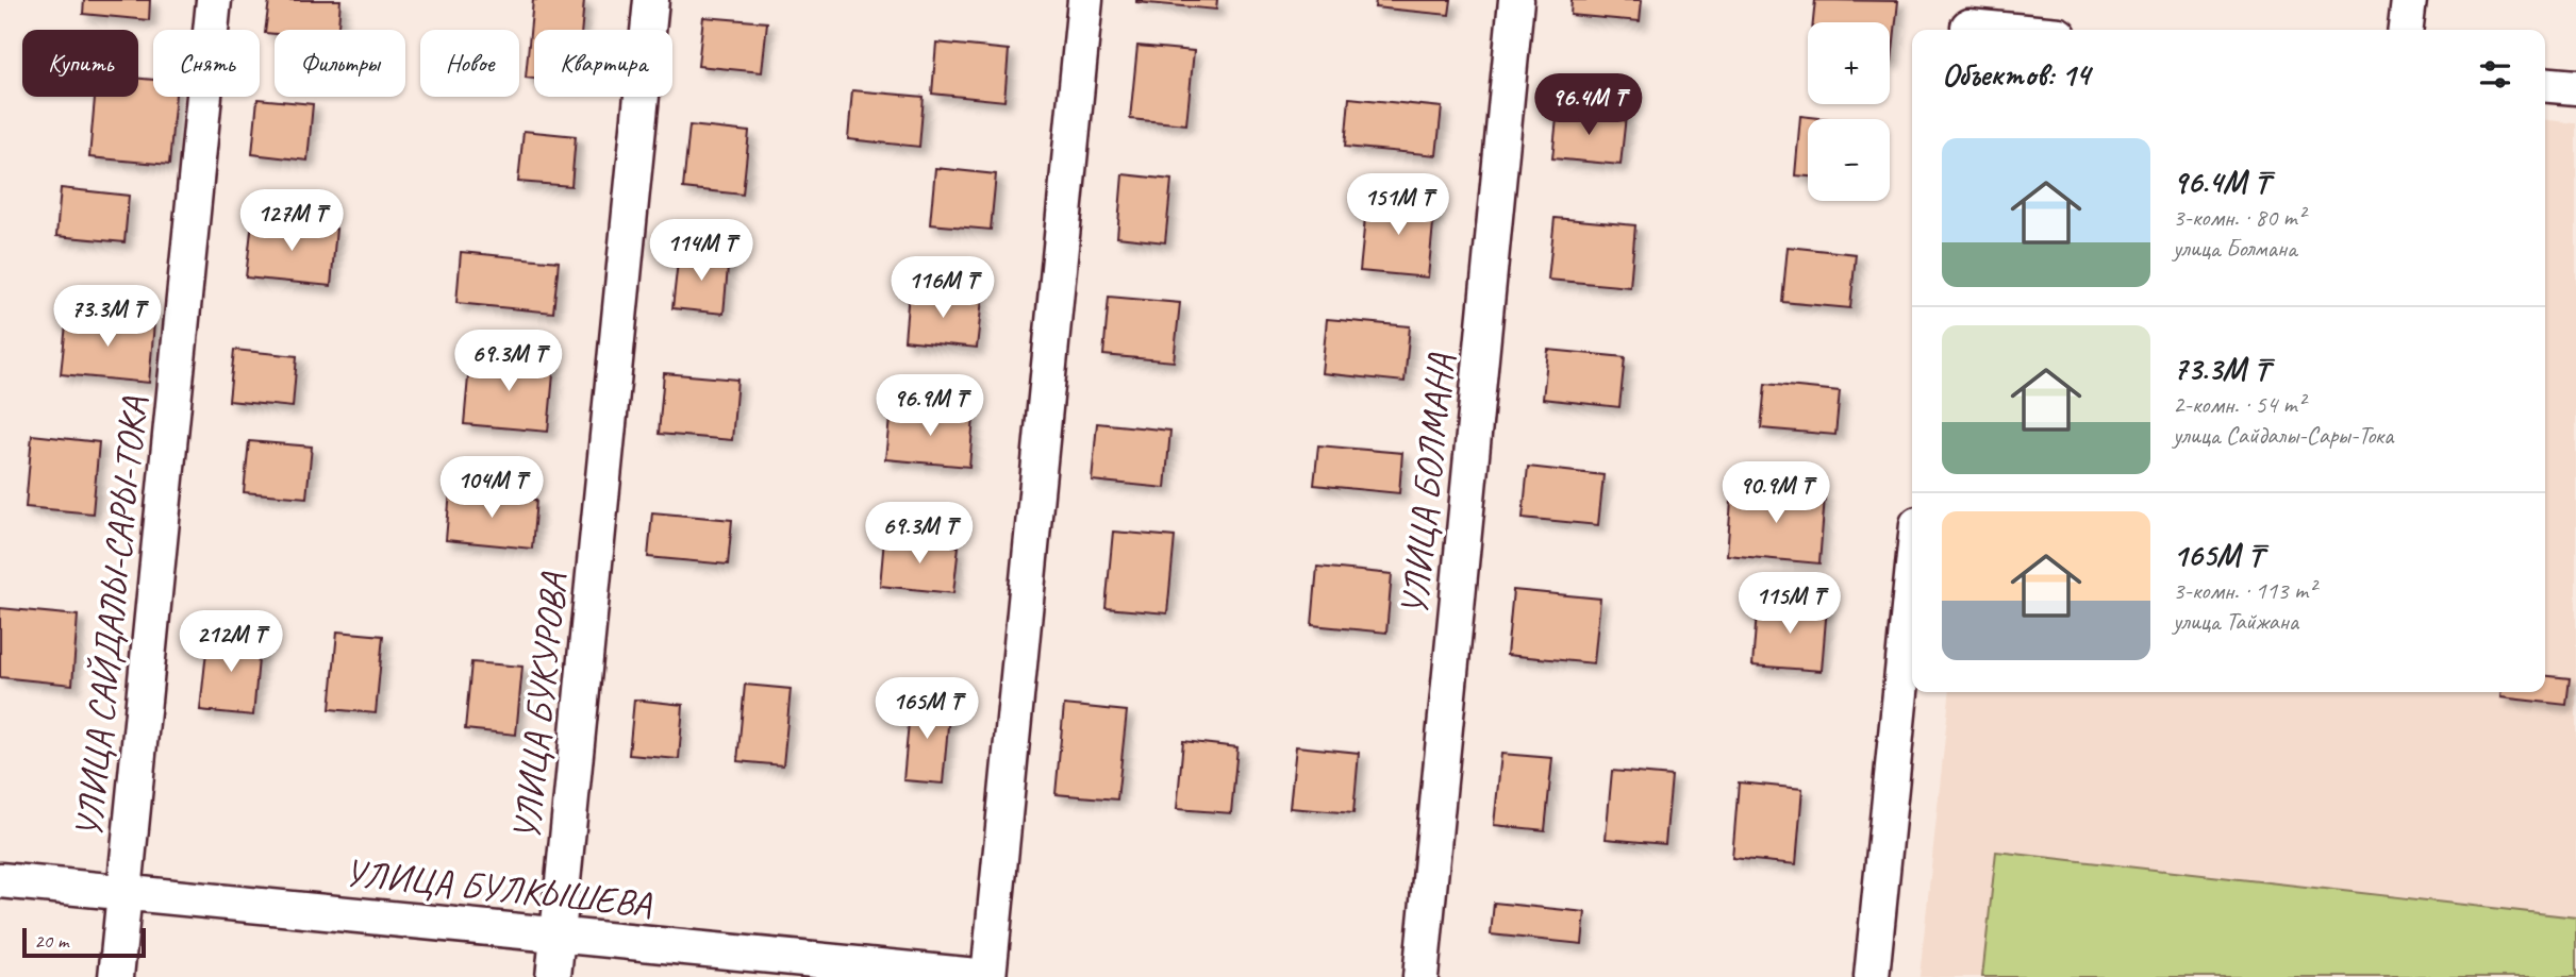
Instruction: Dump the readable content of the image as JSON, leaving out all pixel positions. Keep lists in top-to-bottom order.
{
  "streets": {
    "street": [
      "УЛИЦА БОЛМАНА",
      "УЛИЦА САЙДАЛЫ-САРЫ-ТОКА",
      "УЛИЦА БУКУРОВА",
      "УЛИЦА БУЛКЫШЕВА"
    ]
  },
  "crossings": [
    ["УЛИЦА САЙДАЛЫ-САРЫ-ТОКА", "УЛИЦА БУЛКЫШЕВА"],
    ["УЛИЦА БУКУРОВА", "УЛИЦА БУЛКЫШЕВА"]
  ],
  "scale_bar": "20 m",
  "page": {
    "map_buttons": ["+", "−"],
    "chip": [
      "Купить",
      "Снять",
      "Фильтры",
      "Новое",
      "Квартира"
    ],
    "heading": "Объектов: 14",
    "price": [
      "96.4M ₸",
      "151M ₸",
      "127M ₸",
      "114M ₸",
      "116M ₸",
      "73.3M ₸",
      "69.3M ₸",
      "96.9M ₸",
      "104M ₸",
      "90.9M ₸",
      "69.3M ₸",
      "115M ₸",
      "212M ₸",
      "165M ₸"
    ],
    "list": [
      {
        "name": "96.4M ₸",
        "note": "3-комн. · 80 m² · улица Болмана"
      },
      {
        "name": "73.3M ₸",
        "note": "2-комн. · 54 m² · улица Сайдалы-Сары-Тока"
      },
      {
        "name": "165M ₸",
        "note": "3-комн. · 113 m² · улица Тайжана"
      }
    ],
    "scale": "20 m"
  }
}
